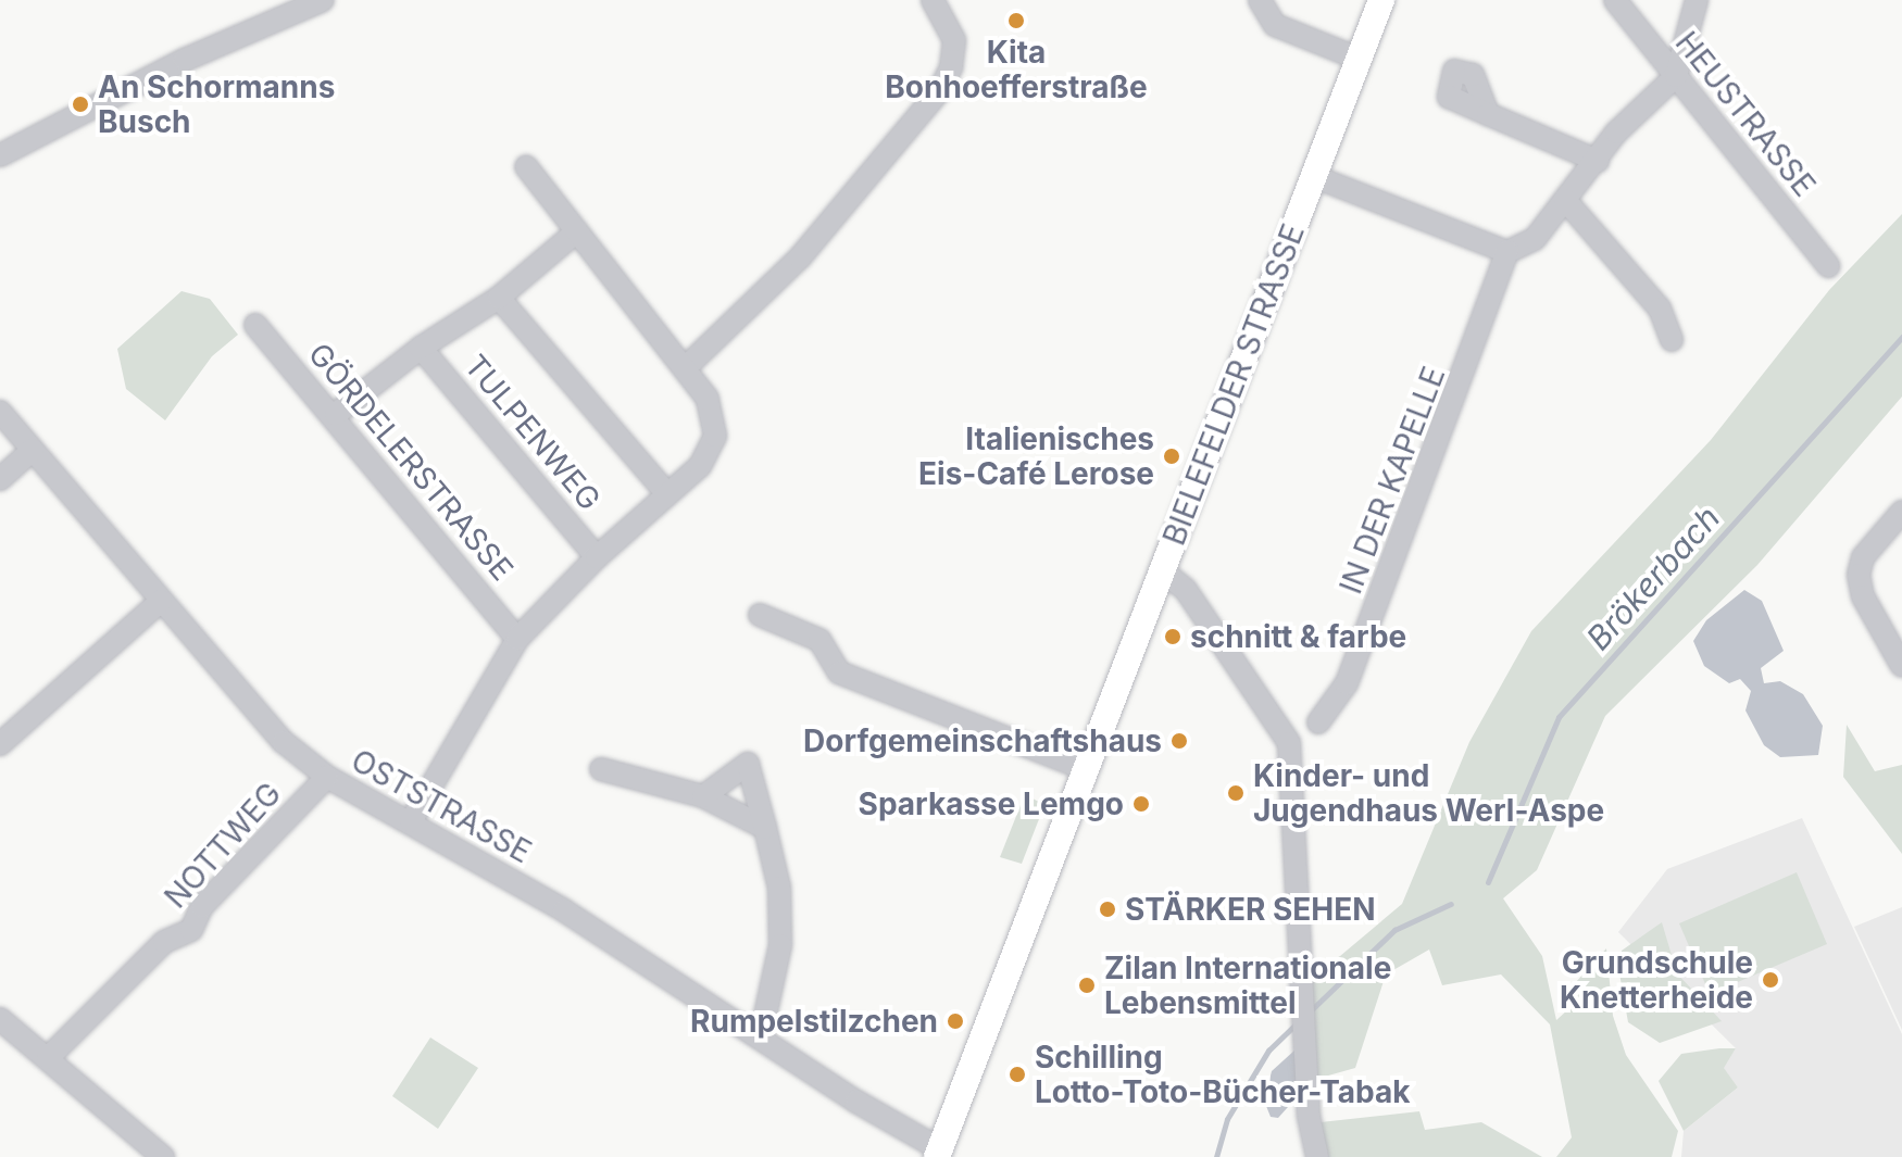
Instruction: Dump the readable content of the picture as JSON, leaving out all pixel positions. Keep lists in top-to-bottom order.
{
  "streets": {
    "main road": ["BIELEFELDER STRASSE"],
    "street": [
      "HEUSTRASSE",
      "TULPENWEG",
      "GÖRDELERSTRASSE",
      "IN DER KAPELLE",
      "OSTSTRASSE",
      "NOTTWEG"
    ]
  },
  "crossings": [
    ["BIELEFELDER STRASSE", "OSTSTRASSE"],
    ["OSTSTRASSE", "NOTTWEG"]
  ],
  "water": ["Brökerbach"],
  "places": [
    "Kita Bonhoefferstraße",
    "An Schormanns Busch",
    "Italienisches Eis-Café Lerose",
    "schnitt & farbe",
    "Dorfgemeinschaftshaus",
    "Kinder- und Jugendhaus Werl-Aspe",
    "Sparkasse Lemgo",
    "STÄRKER SEHEN",
    "Grundschule Knetterheide",
    "Zilan Internationale Lebensmittel",
    "Rumpelstilzchen",
    "Schilling Lotto-Toto-Bücher-Tabak"
  ]
}
